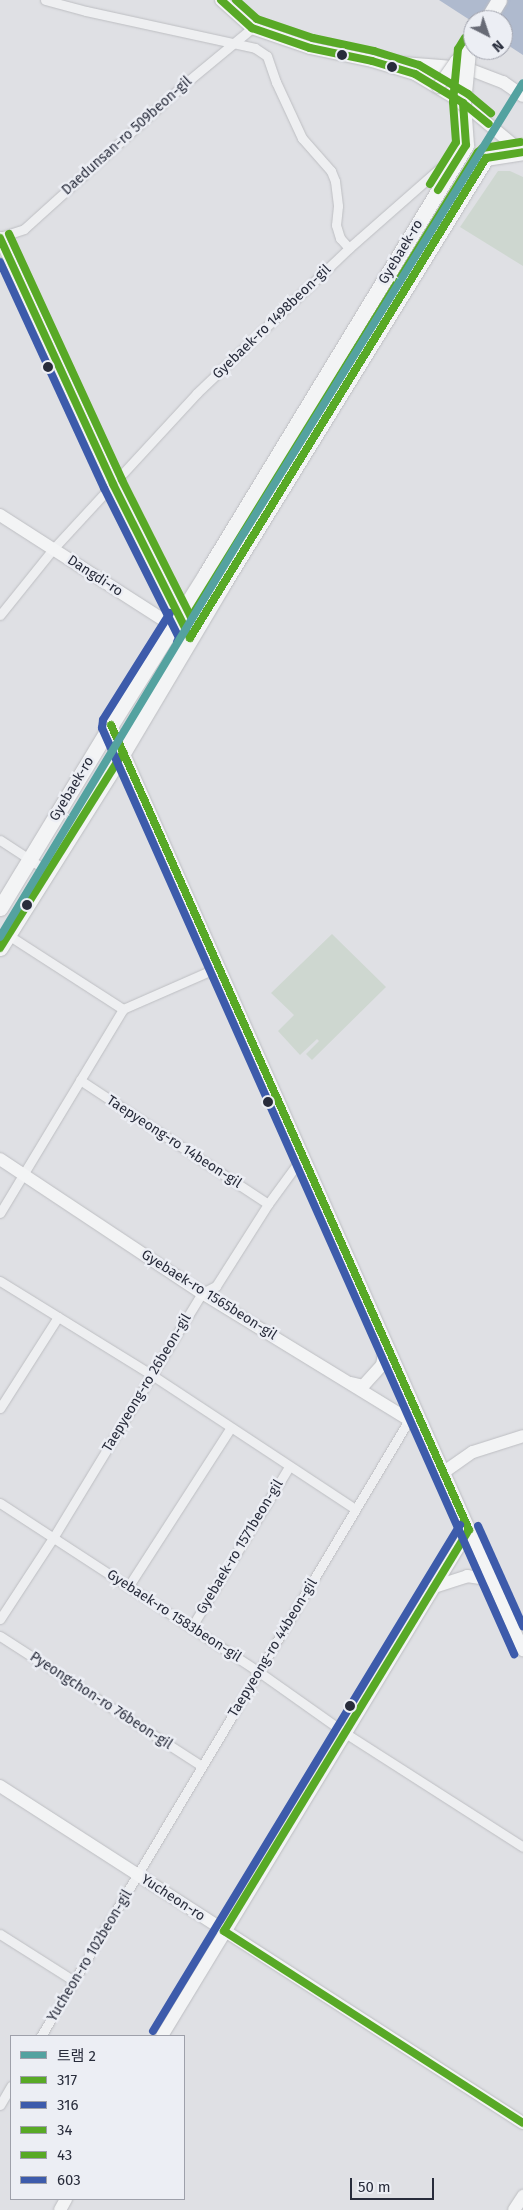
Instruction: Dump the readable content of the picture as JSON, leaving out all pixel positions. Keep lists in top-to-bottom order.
{
  "streets": {
    "main road": [
      "Gyebaek-ro",
      "Dangdi-ro",
      "Gyebaek-ro 1565beon-gil",
      "Yucheon-ro"
    ],
    "street": [
      "Daedunsan-ro 509beon-gil",
      "Gyebaek-ro 1498beon-gil",
      "Taepyeong-ro 14beon-gil",
      "Taepyeong-ro 26beon-gil",
      "Gyebaek-ro 1571beon-gil",
      "Gyebaek-ro 1583beon-gil",
      "Taepyeong-ro 44beon-gil",
      "Pyeongchon-ro 76beon-gil",
      "Yucheon-ro 102beon-gil"
    ]
  },
  "crossings": [
    ["Gyebaek-ro", "Dangdi-ro"],
    ["Gyebaek-ro 1498beon-gil", "Dangdi-ro"],
    ["Taepyeong-ro 14beon-gil", "Taepyeong-ro 26beon-gil"],
    ["Gyebaek-ro 1565beon-gil", "Taepyeong-ro 26beon-gil"],
    ["Gyebaek-ro 1565beon-gil", "Taepyeong-ro 44beon-gil"],
    ["Taepyeong-ro 26beon-gil", "Gyebaek-ro 1571beon-gil"],
    ["Taepyeong-ro 26beon-gil", "Gyebaek-ro 1583beon-gil"],
    ["Gyebaek-ro 1571beon-gil", "Gyebaek-ro 1583beon-gil"],
    ["Gyebaek-ro 1571beon-gil", "Taepyeong-ro 44beon-gil"],
    ["Gyebaek-ro 1583beon-gil", "Taepyeong-ro 44beon-gil"],
    ["Taepyeong-ro 44beon-gil", "Pyeongchon-ro 76beon-gil"],
    ["Taepyeong-ro 44beon-gil", "Yucheon-ro"],
    ["Taepyeong-ro 44beon-gil", "Yucheon-ro 102beon-gil"],
    ["Yucheon-ro", "Yucheon-ro 102beon-gil"]
  ],
  "lines": [
    "transit line 34",
    "transit line 43",
    "tram line 2",
    "transit line 316",
    "transit line 317",
    "transit line 603"
  ],
  "legend": [
    "트램 2",
    "317",
    "316",
    "34",
    "43",
    "603"
  ],
  "scale_bar": "50 m",
  "north": "bottom right"
}
